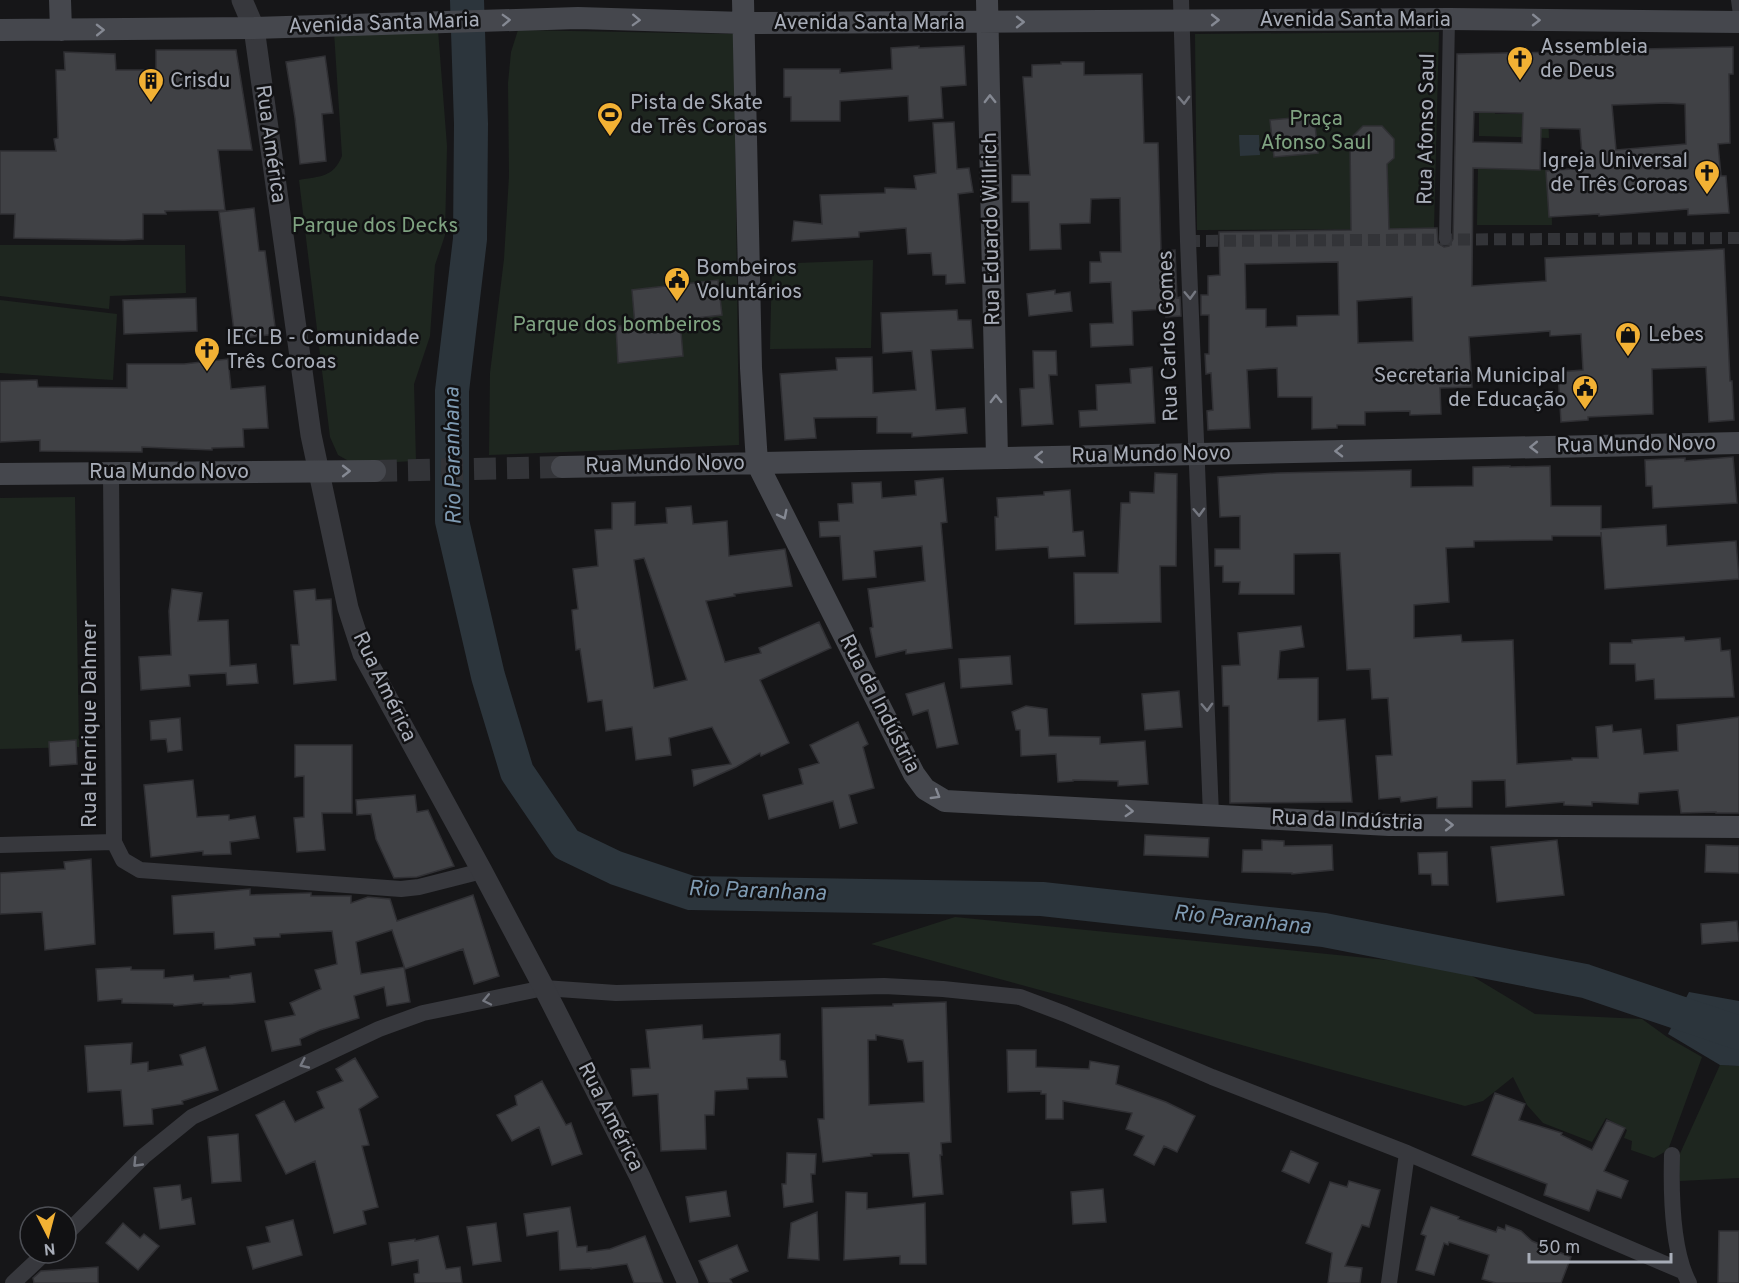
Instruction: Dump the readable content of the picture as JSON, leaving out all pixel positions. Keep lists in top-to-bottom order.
{
  "streets": {
    "main road": [
      "Avenida Santa Maria",
      "Rua Eduardo Willrich",
      "Rua Mundo Novo",
      "Rua da Indústria"
    ],
    "street": [
      "Rua Afonso Saul",
      "Rua América",
      "Rua Carlos Gomes",
      "Rua Henrique Dahmer"
    ]
  },
  "crossings": [
    ["Avenida Santa Maria", "Rua Afonso Saul"],
    ["Avenida Santa Maria", "Rua América"],
    ["Avenida Santa Maria", "Rua Eduardo Willrich"],
    ["Avenida Santa Maria", "Rua Carlos Gomes"],
    ["Avenida Santa Maria", "Rua da Indústria"],
    ["Rua América", "Rua Mundo Novo"],
    ["Rua América", "Rua Henrique Dahmer"],
    ["Rua Eduardo Willrich", "Rua Mundo Novo"],
    ["Rua Carlos Gomes", "Rua Mundo Novo"],
    ["Rua Carlos Gomes", "Rua da Indústria"],
    ["Rua Mundo Novo", "Rua da Indústria"],
    ["Rua Mundo Novo", "Rua Henrique Dahmer"]
  ],
  "one_way": [
    "Avenida Santa Maria",
    "Rua Eduardo Willrich",
    "Rua Carlos Gomes",
    "Rua Mundo Novo",
    "Rua da Indústria"
  ],
  "water": ["Rio Paranhana"],
  "parks": ["Praça Afonso Saul", "Parque dos Decks", "Parque dos bombeiros"],
  "places": {
    "church": ["Assembleia de Deus", "Igreja Universal de Três Coroas", "IECLB - Comunidade Três Coroas"],
    "building": ["Crisdu"],
    "sports": ["Pista de Skate de Três Coroas"],
    "public building": ["Bombeiros Voluntários", "Secretaria Municipal de Educação"],
    "shop": ["Lebes"]
  },
  "scale_bar": "50 m",
  "north": "bottom"
}
